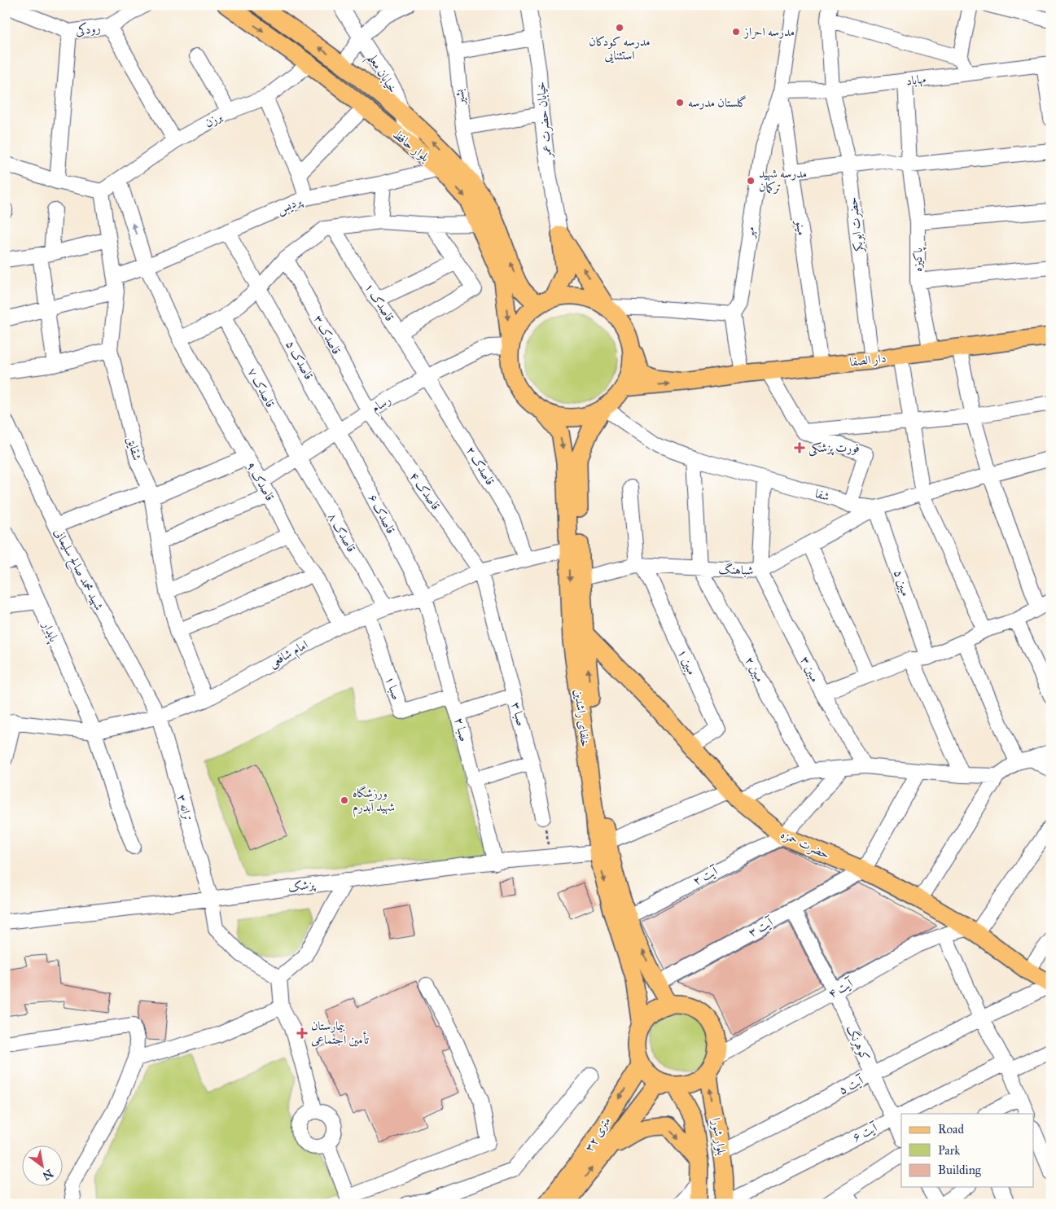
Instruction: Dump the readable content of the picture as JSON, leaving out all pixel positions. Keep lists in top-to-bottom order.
{
  "streets": {
    "main road": [
      "بلوار حافظ",
      "دار الصفا",
      "خلفای راشدین",
      "حضرت حمزه",
      "۳۲ متری",
      "بلوار شورا"
    ],
    "street": [
      "رودکی",
      "خیابان معلم",
      "مهاباد",
      "بشیر",
      "برزن",
      "خیابان حضرت عمر",
      "پردیس",
      "حضرت ابوبکر",
      "مینو",
      "مهر",
      "پاکیزه",
      "قاصدک ۱",
      "قاصدک ۳",
      "قاصدک ۵",
      "قاصدک ۷",
      "رسام",
      "شقایق",
      "قاصدک ۲",
      "قاصدک ۹",
      "قاصدک ۴",
      "شفا",
      "قاصدک ۶",
      "قاصدک ۸",
      "شهید محمد صالح سلیمانی",
      "شباهنگ",
      "مبین ۵",
      "پایدار",
      "امام شافعی",
      "مبین ۱",
      "مبین ۲",
      "مبین ۳",
      "صبا ۱",
      "صبا ۳",
      "صبا ۲",
      "ترانه ۳",
      "آیت ۲",
      "پزشک",
      "آیت ۳",
      "آیت ۴",
      "کوهرنگ",
      "آیت ۵",
      "آیت ۶"
    ]
  },
  "crossings": [
    ["خیابان معلم", "بلوار حافظ"],
    ["مهاباد", "حضرت ابوبکر"],
    ["مهاباد", "مینو"],
    ["مهاباد", "مهر"],
    ["مهاباد", "پاکیزه"],
    ["بشیر", "بلوار حافظ"],
    ["برزن", "بلوار حافظ"],
    ["برزن", "شقایق"],
    ["برزن", "قاصدک ۹"],
    ["بلوار حافظ", "پردیس"],
    ["بلوار حافظ", "رسام"],
    ["بلوار حافظ", "شفا"],
    ["بلوار حافظ", "خلفای راشدین"],
    ["پردیس", "قاصدک ۵"],
    ["پردیس", "شقایق"],
    ["پردیس", "قاصدک ۹"],
    ["حضرت ابوبکر", "دار الصفا"],
    ["مینو", "مهر"],
    ["مینو", "دار الصفا"],
    ["پاکیزه", "دار الصفا"],
    ["قاصدک ۱", "رسام"],
    ["قاصدک ۱", "قاصدک ۲"],
    ["قاصدک ۳", "رسام"],
    ["قاصدک ۳", "قاصدک ۴"],
    ["قاصدک ۵", "رسام"],
    ["قاصدک ۵", "قاصدک ۶"],
    ["قاصدک ۷", "رسام"],
    ["قاصدک ۷", "قاصدک ۸"],
    ["رسام", "قاصدک ۲"],
    ["رسام", "قاصدک ۹"],
    ["رسام", "قاصدک ۴"],
    ["رسام", "شفا"],
    ["رسام", "قاصدک ۶"],
    ["رسام", "قاصدک ۸"],
    ["رسام", "خلفای راشدین"],
    ["شقایق", "امام شافعی"],
    ["قاصدک ۲", "امام شافعی"],
    ["قاصدک ۹", "امام شافعی"],
    ["قاصدک ۴", "امام شافعی"],
    ["قاصدک ۴", "صبا ۳"],
    ["شفا", "شباهنگ"],
    ["شفا", "مبین ۵"],
    ["شفا", "خلفای راشدین"],
    ["قاصدک ۶", "امام شافعی"],
    ["قاصدک ۶", "صبا ۲"],
    ["قاصدک ۸", "امام شافعی"],
    ["شهید محمد صالح سلیمانی", "امام شافعی"],
    ["شهید محمد صالح سلیمانی", "ترانه ۳"],
    ["شباهنگ", "مبین ۵"],
    ["شباهنگ", "مبین ۱"],
    ["شباهنگ", "مبین ۲"],
    ["شباهنگ", "مبین ۳"],
    ["شباهنگ", "خلفای راشدین"],
    ["پایدار", "امام شافعی"],
    ["امام شافعی", "صبا ۱"],
    ["امام شافعی", "صبا ۳"],
    ["امام شافعی", "خلفای راشدین"],
    ["امام شافعی", "صبا ۲"],
    ["امام شافعی", "ترانه ۳"],
    ["مبین ۱", "حضرت حمزه"],
    ["مبین ۲", "پزشک"],
    ["مبین ۳", "پزشک"],
    ["صبا ۱", "صبا ۲"],
    ["خلفای راشدین", "حضرت حمزه"],
    ["خلفای راشدین", "آیت ۲"],
    ["خلفای راشدین", "پزشک"],
    ["خلفای راشدین", "آیت ۳"],
    ["خلفای راشدین", "آیت ۴"],
    ["خلفای راشدین", "۳۲ متری"],
    ["خلفای راشدین", "بلوار شورا"],
    ["صبا ۲", "پزشک"],
    ["ترانه ۳", "پزشک"],
    ["حضرت حمزه", "آیت ۲"],
    ["حضرت حمزه", "پزشک"],
    ["حضرت حمزه", "آیت ۳"],
    ["حضرت حمزه", "آیت ۴"],
    ["حضرت حمزه", "آیت ۵"],
    ["آیت ۳", "کوهرنگ"],
    ["آیت ۴", "کوهرنگ"],
    ["آیت ۴", "۳۲ متری"],
    ["آیت ۴", "بلوار شورا"],
    ["کوهرنگ", "آیت ۵"],
    ["کوهرنگ", "آیت ۶"],
    ["آیت ۵", "بلوار شورا"],
    ["آیت ۶", "بلوار شورا"],
    ["۳۲ متری", "بلوار شورا"]
  ],
  "places": {
    "other": [
      "مدرسه کودکان استثنایی",
      "مدرسه احراز",
      "گلستان مدرسه",
      "مدرسه شهید ترکمان",
      "ورزشگاه شهید آبدرم"
    ],
    "health": ["فورت پزشکی", "بیمارستان تأمین اجتماعی"]
  },
  "legend": ["Road", "Park", "Building"],
  "north": "bottom right"
}
